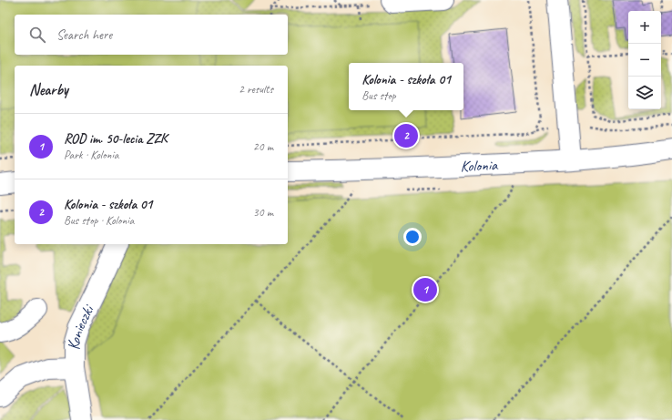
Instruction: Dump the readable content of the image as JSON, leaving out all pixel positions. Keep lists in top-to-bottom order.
{
  "streets": {
    "street": ["Kolonia", "Konieczki"]
  },
  "page": {
    "map_buttons": ["+", "−"],
    "search": "Search here",
    "popup": ["Kolonia - szkoła 01", "Bus stop"],
    "heading": ["Nearby", "2 results"],
    "list": [
      {
        "mark": "1",
        "name": "ROD im. 50-lecia ZZK",
        "note": "Park · Kolonia",
        "value": "20 m"
      },
      {
        "mark": "2",
        "name": "Kolonia - szkoła 01",
        "note": "Bus stop · Kolonia",
        "value": "30 m"
      }
    ],
    "pins": ["2", "1"]
  }
}
